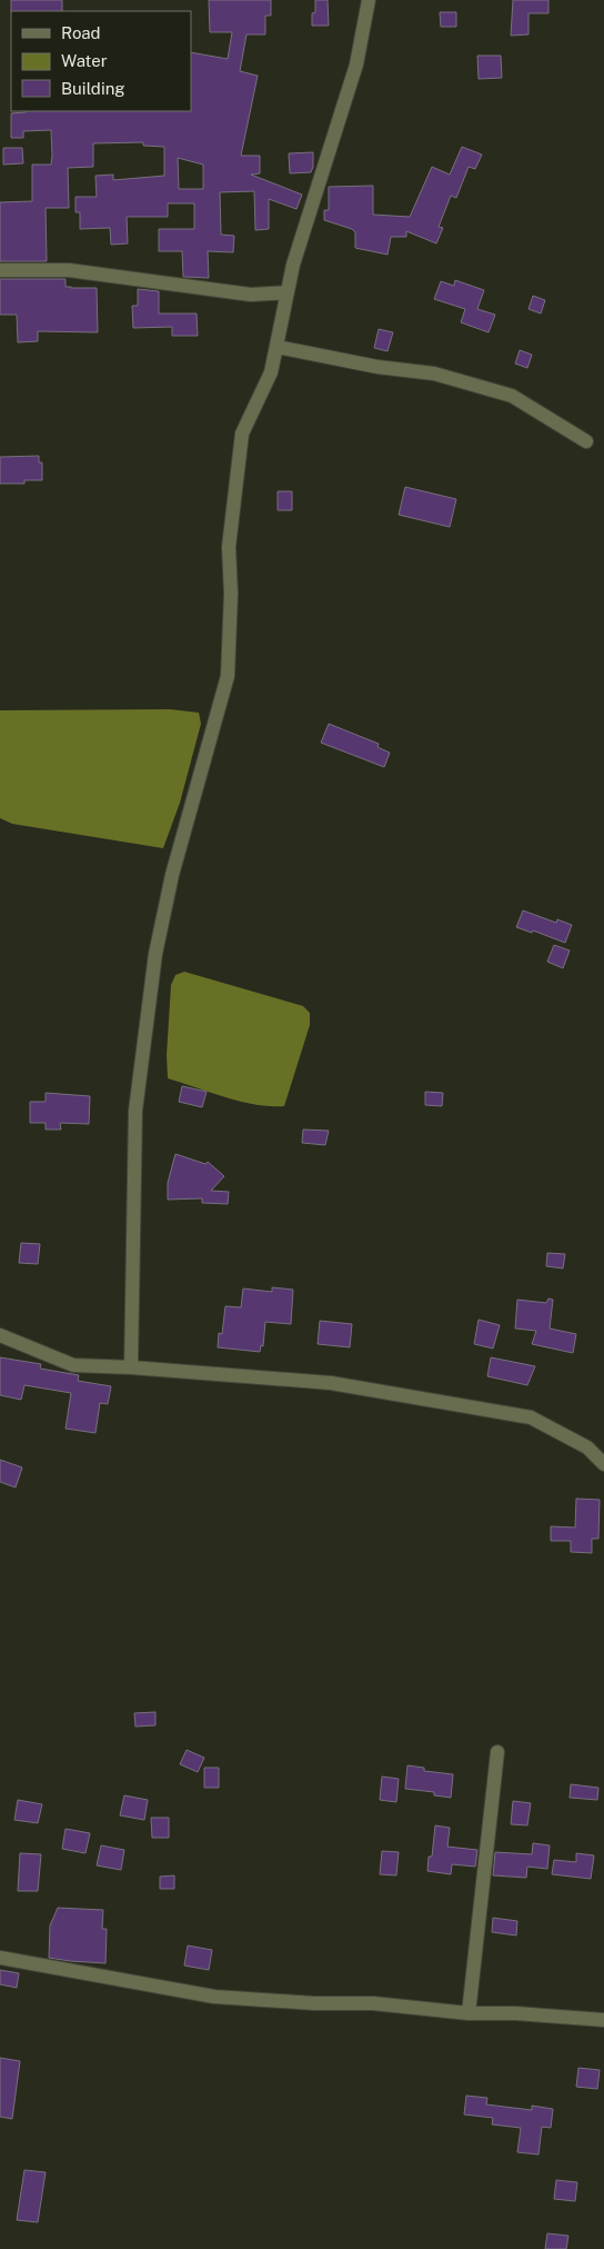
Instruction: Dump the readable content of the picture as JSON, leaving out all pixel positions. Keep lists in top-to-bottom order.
{
  "legend": ["Road", "Water", "Building"]
}
